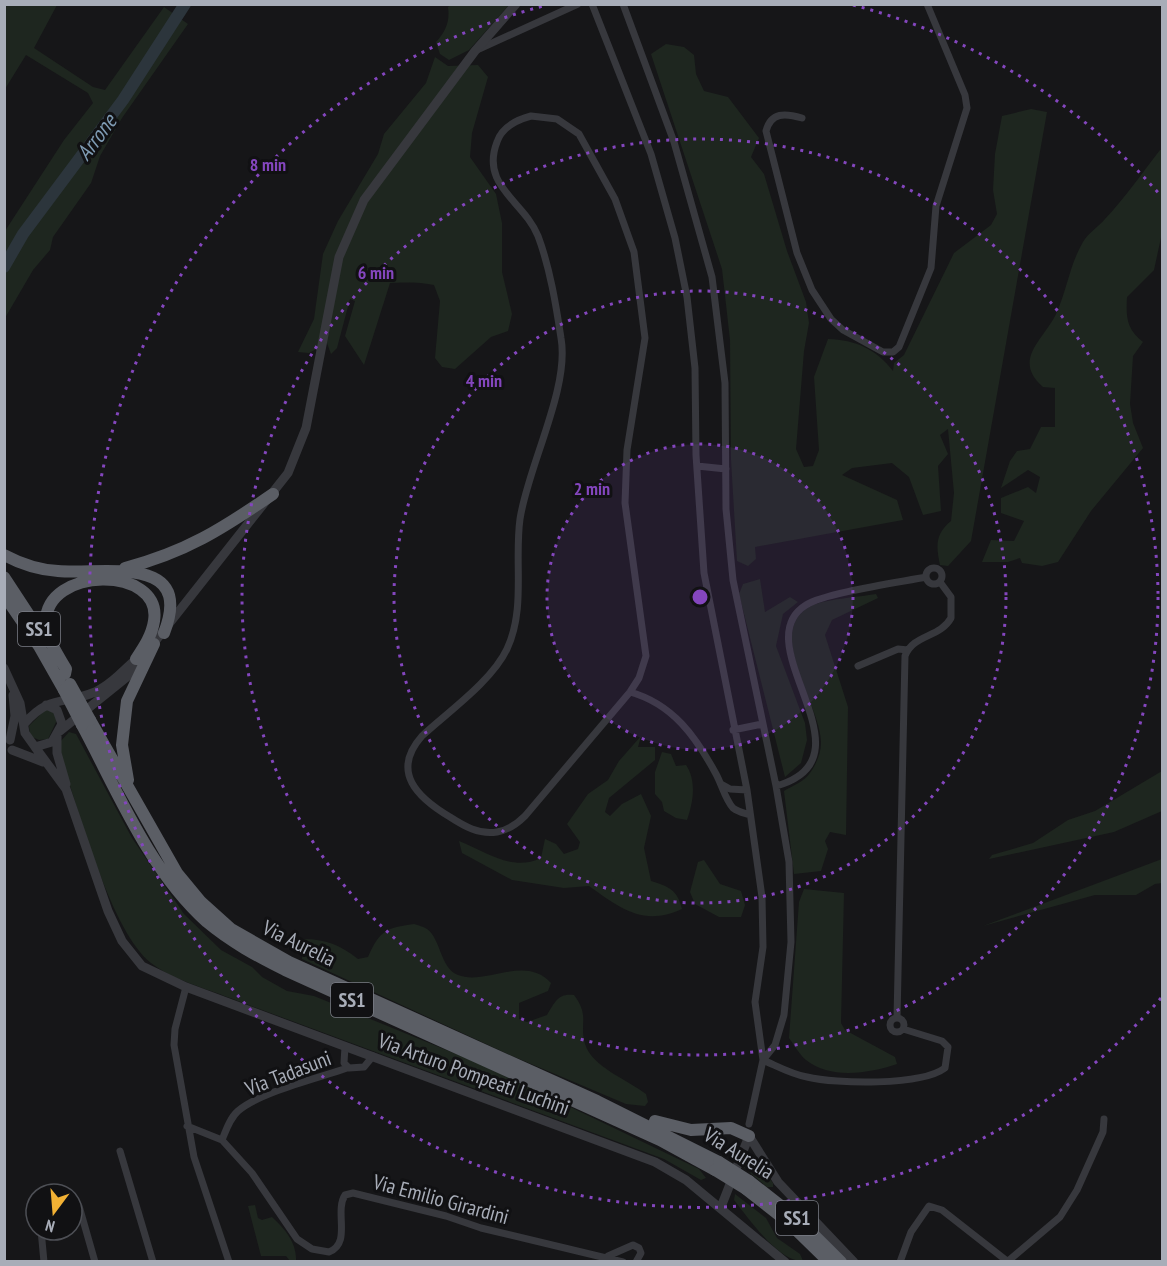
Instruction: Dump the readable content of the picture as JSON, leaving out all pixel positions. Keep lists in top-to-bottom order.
{
  "streets": {
    "highway": ["SS1", "Via Aurelia"],
    "street": ["Via Tadasuni", "Via Arturo Pompeati Luchini", "Via Emilio Girardini"]
  },
  "crossings": [
    ["Via Tadasuni", "Via Arturo Pompeati Luchini"],
    ["Via Tadasuni", "Via Emilio Girardini"]
  ],
  "water": ["Arrone"],
  "north": "bottom",
  "rings": [
    "8 min",
    "6 min",
    "4 min",
    "2 min"
  ]
}
